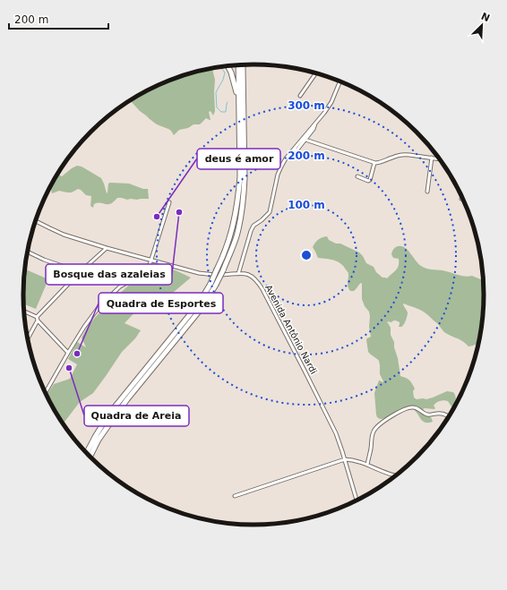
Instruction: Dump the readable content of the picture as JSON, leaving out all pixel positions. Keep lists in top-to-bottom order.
{
  "streets": {
    "street": ["Avenida Antônio Nardi"]
  },
  "places": [
    "Bosque das azaleias",
    "deus é amor",
    "Quadra de Esportes",
    "Quadra de Areia"
  ],
  "scale_bar": "200 m",
  "north": "top right",
  "rings": ["300 m", "200 m", "100 m"]
}
